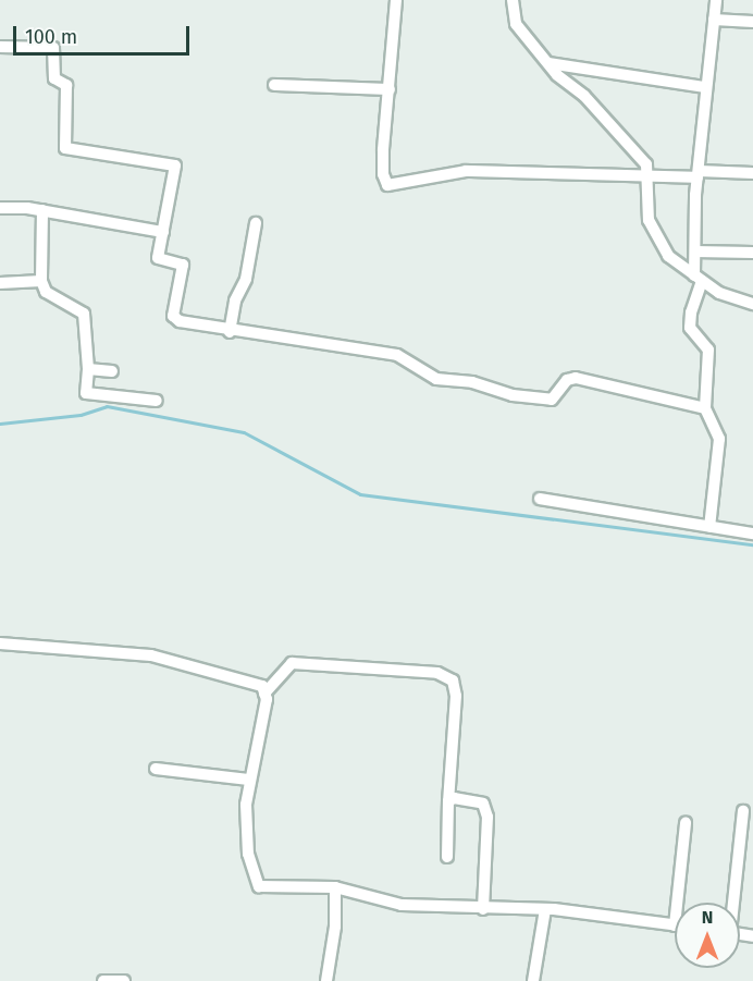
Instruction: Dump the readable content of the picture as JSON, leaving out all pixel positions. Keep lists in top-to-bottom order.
{
  "scale_bar": "100 m",
  "north": "top"
}
